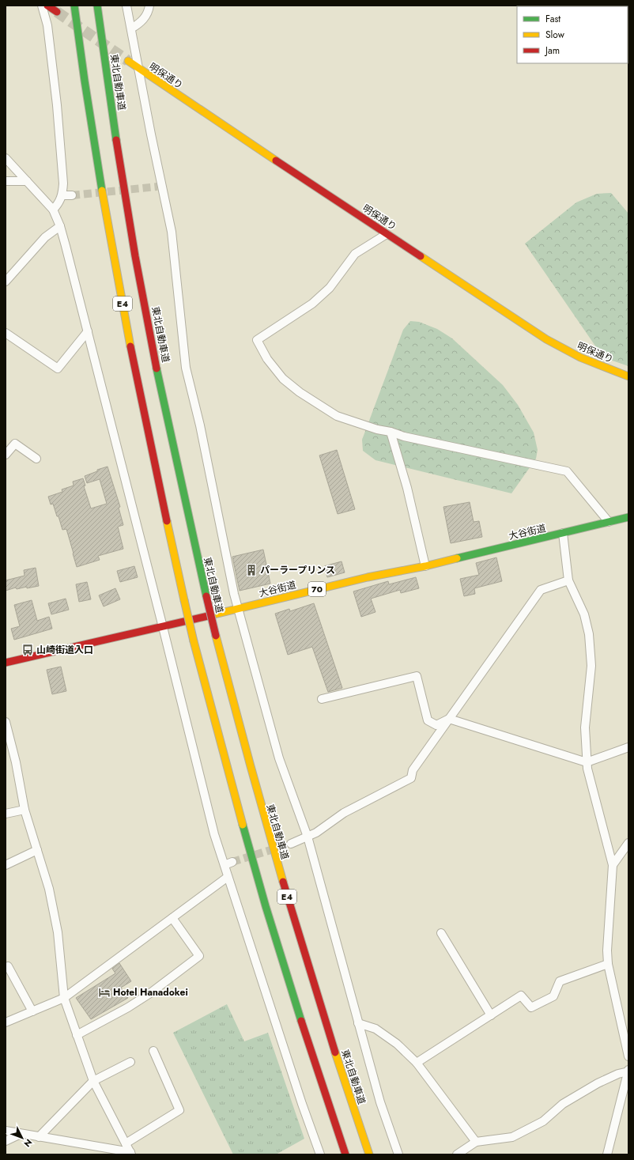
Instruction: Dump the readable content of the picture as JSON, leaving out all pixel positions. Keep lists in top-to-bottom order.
{
  "streets": {
    "main road": [
      "明保通り",
      "東北自動車道",
      "E4",
      "大谷街道",
      "70"
    ]
  },
  "places": {
    "building": ["パーラープリンス"],
    "bus stop": ["山崎街道入口"],
    "hotel": ["Hotel Hanadokei"]
  },
  "legend": ["Fast", "Slow", "Jam"],
  "north": "bottom right"
}
